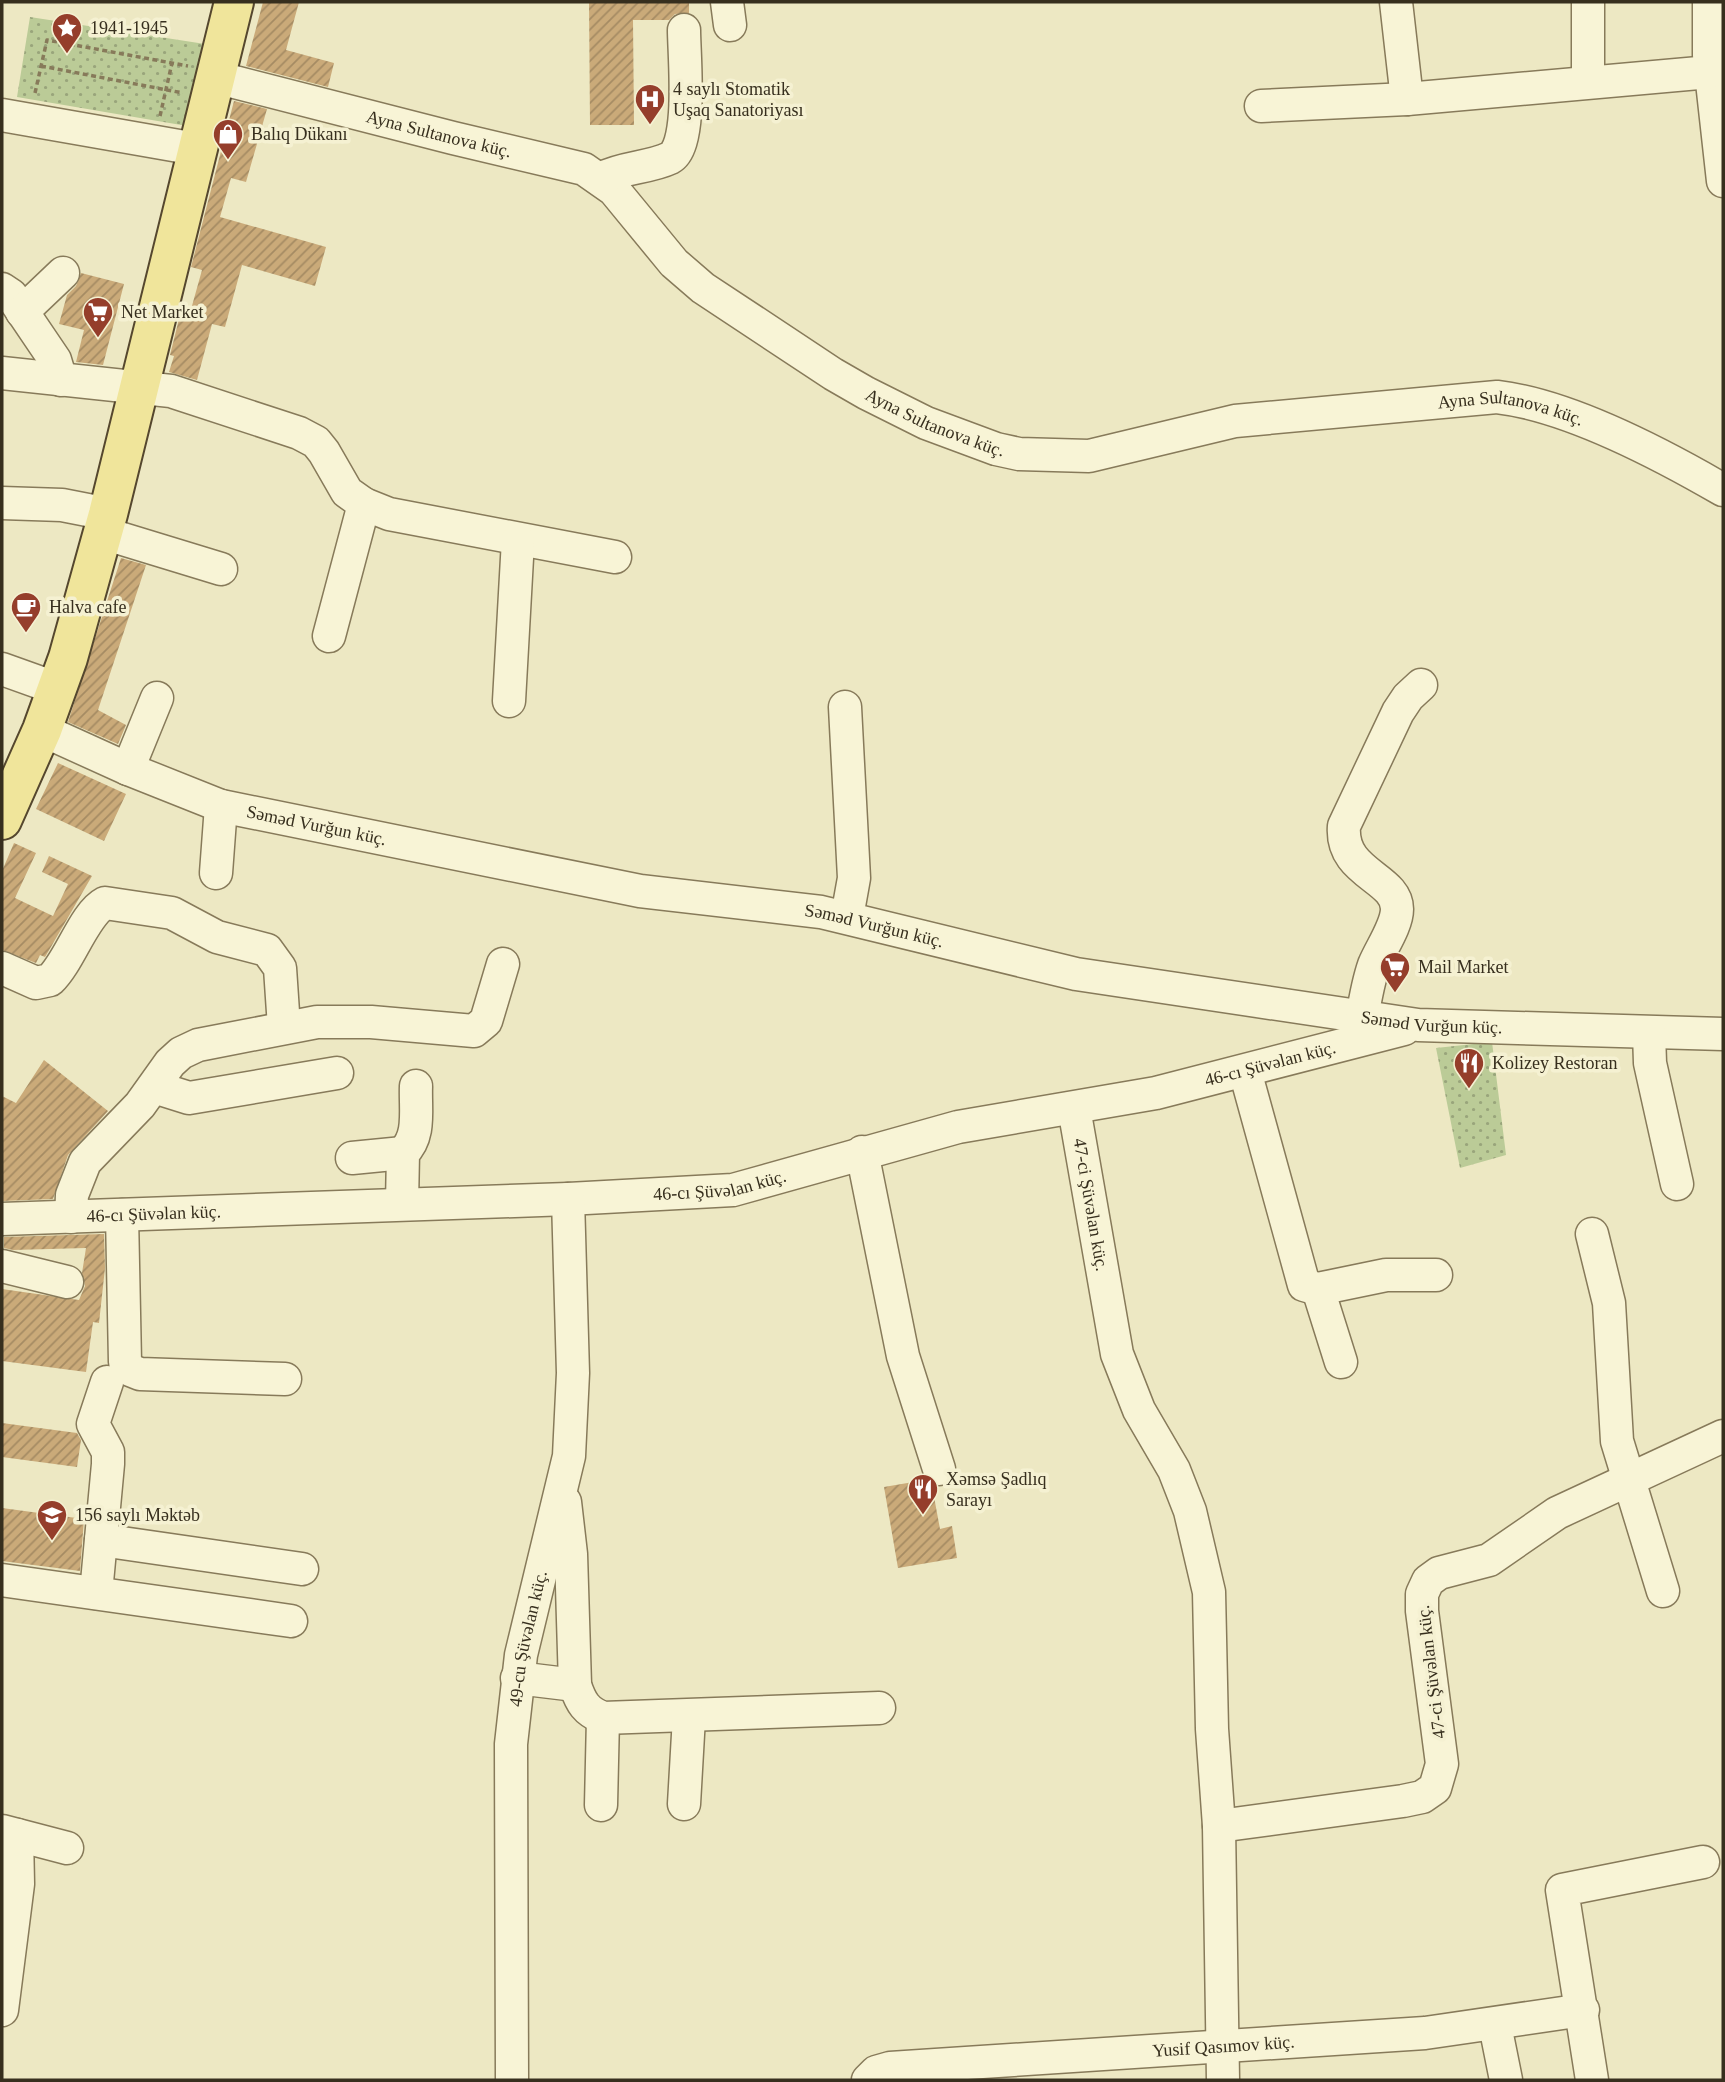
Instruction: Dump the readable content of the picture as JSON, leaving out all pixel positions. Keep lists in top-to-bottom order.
{
  "streets": {
    "street": [
      "Ayna Sultanova küç.",
      "Səməd Vurğun küç.",
      "46-cı Şüvəlan küç.",
      "47-ci Şüvəlan küç.",
      "49-cu Şüvəlan küç.",
      "Yusif Qasımov küç."
    ]
  },
  "crossings": [
    ["Səməd Vurğun küç.", "46-cı Şüvəlan küç."],
    ["46-cı Şüvəlan küç.", "47-ci Şüvəlan küç."],
    ["46-cı Şüvəlan küç.", "49-cu Şüvəlan küç."],
    ["47-ci Şüvəlan küç.", "Yusif Qasımov küç."]
  ],
  "places": {
    "place": ["1941-1945"],
    "hospital": ["4 saylı Stomatik Uşaq Sanatoriyası"],
    "shop": ["Balıq Dükanı"],
    "supermarket": ["Net Market", "Mail Market"],
    "cafe": ["Halva cafe"],
    "restaurant": ["Kolizey Restoran", "Xəmsə Şadlıq Sarayı"],
    "school or university": ["156 saylı Məktəb"]
  }
}
